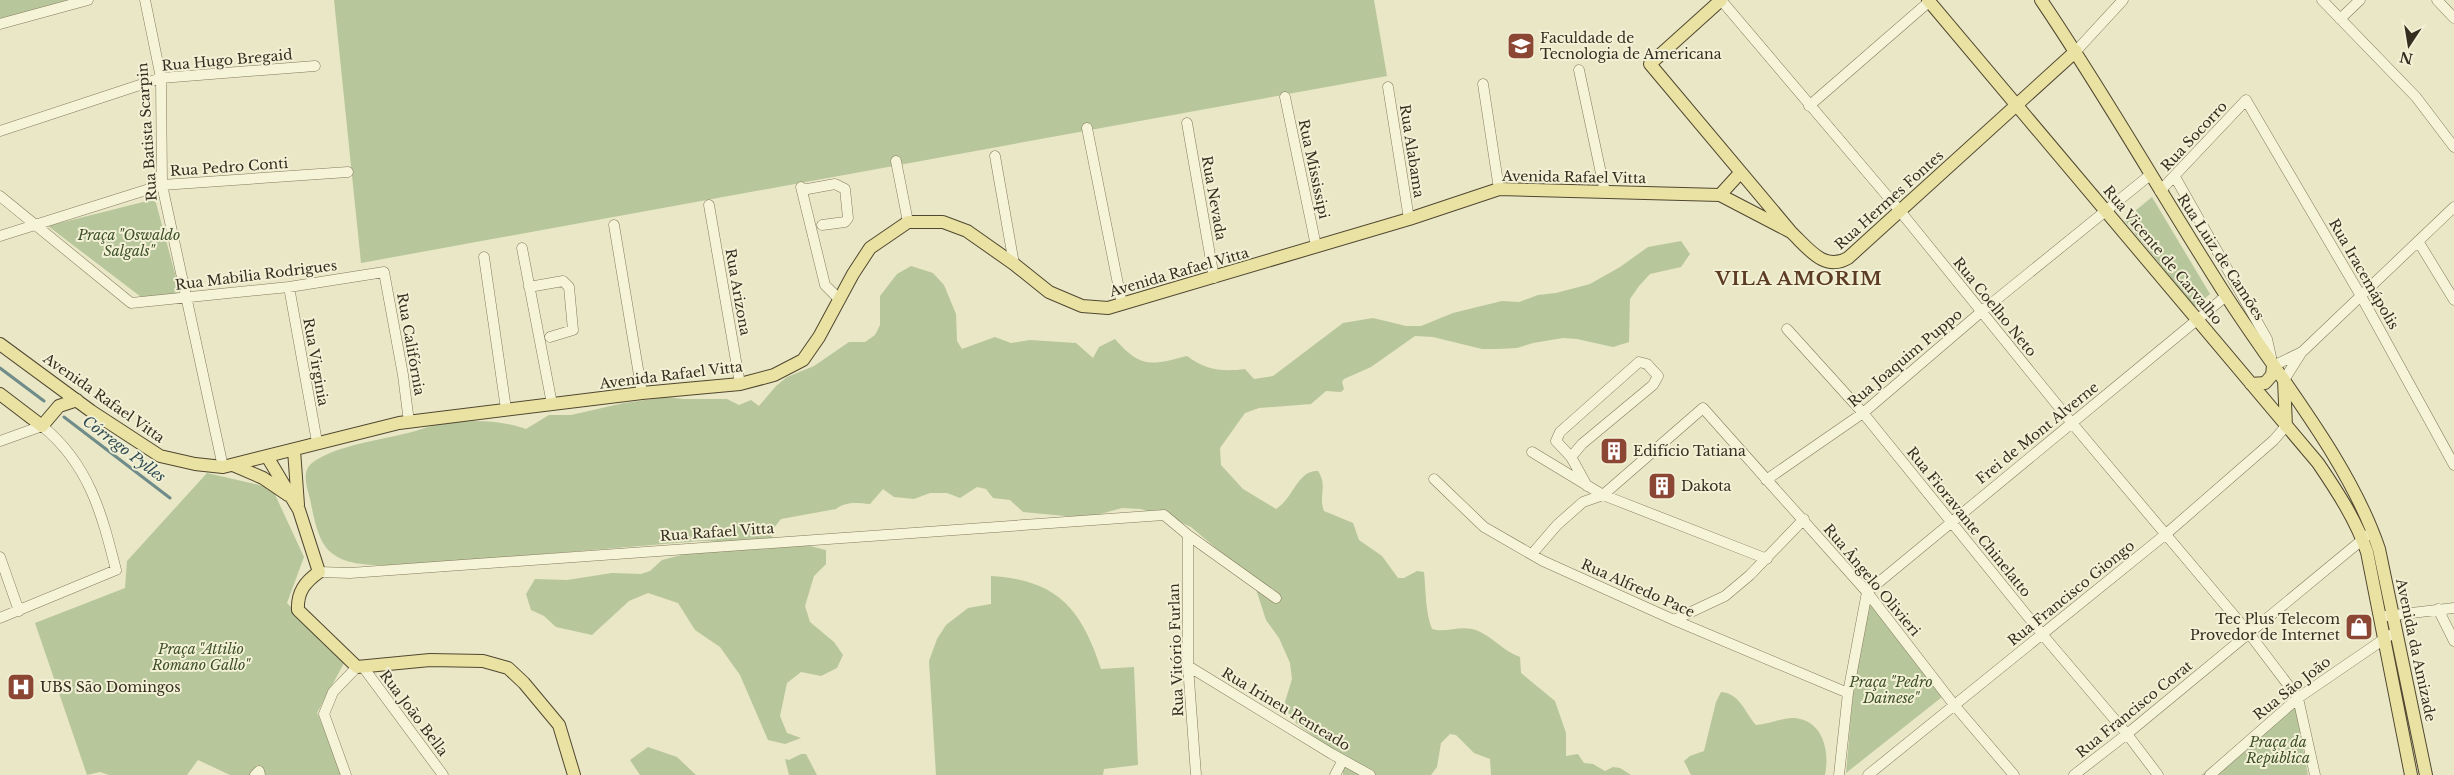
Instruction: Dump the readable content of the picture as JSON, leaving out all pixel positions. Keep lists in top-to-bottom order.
{
  "streets": {
    "main road": [
      "Avenida Rafael Vitta",
      "Rua Hermes Fontes",
      "Rua Vicente de Carvalho",
      "Rua Luiz de Camões",
      "Avenida da Amizade"
    ],
    "street": [
      "Rua Hugo Bregaid",
      "Rua Batista Scarpin",
      "Rua Socorro",
      "Rua Alabama",
      "Rua Pedro Conti",
      "Rua Mississipi",
      "Rua Nevada",
      "Rua Iracemápolis",
      "Rua Mabilia Rodrigues",
      "Rua Arizona",
      "Rua Coelho Neto",
      "Rua Califórnia",
      "Rua Joaquim Puppo",
      "Rua Virginia",
      "Frei de Mont Alverne",
      "Rua Fioravante Chinelatto",
      "Rua Rafael Vitta",
      "Rua Ângelo Olivieri",
      "Rua Alfredo Pace",
      "Rua Francisco Giongo",
      "Rua Vitório Furlan",
      "Rua São João",
      "Rua Irineu Penteado",
      "Rua Francisco Corat",
      "Rua João Bella"
    ]
  },
  "crossings": [
    ["Rua Hugo Bregaid", "Rua Batista Scarpin"],
    ["Rua Batista Scarpin", "Rua Pedro Conti"],
    ["Rua Batista Scarpin", "Avenida Rafael Vitta"],
    ["Rua Batista Scarpin", "Rua Mabilia Rodrigues"],
    ["Rua Socorro", "Rua Luiz de Camões"],
    ["Rua Socorro", "Rua Iracemápolis"],
    ["Rua Alabama", "Avenida Rafael Vitta"],
    ["Rua Pedro Conti", "Rua Mabilia Rodrigues"],
    ["Rua Mississipi", "Avenida Rafael Vitta"],
    ["Avenida Rafael Vitta", "Rua Nevada"],
    ["Avenida Rafael Vitta", "Rua Hermes Fontes"],
    ["Avenida Rafael Vitta", "Rua Arizona"],
    ["Avenida Rafael Vitta", "Rua Califórnia"],
    ["Avenida Rafael Vitta", "Rua Virginia"],
    ["Rua Hermes Fontes", "Rua Vicente de Carvalho"],
    ["Rua Hermes Fontes", "Rua Luiz de Camões"],
    ["Rua Hermes Fontes", "Rua Coelho Neto"],
    ["Rua Vicente de Carvalho", "Rua Luiz de Camões"],
    ["Rua Vicente de Carvalho", "Rua Joaquim Puppo"],
    ["Rua Vicente de Carvalho", "Frei de Mont Alverne"],
    ["Rua Vicente de Carvalho", "Rua Francisco Giongo"],
    ["Rua Vicente de Carvalho", "Avenida da Amizade"],
    ["Rua Vicente de Carvalho", "Rua Francisco Corat"],
    ["Rua Luiz de Camões", "Rua Joaquim Puppo"],
    ["Rua Luiz de Camões", "Frei de Mont Alverne"],
    ["Rua Luiz de Camões", "Avenida da Amizade"],
    ["Rua Luiz de Camões", "Rua Francisco Corat"],
    ["Rua Mabilia Rodrigues", "Rua Califórnia"],
    ["Rua Mabilia Rodrigues", "Rua Virginia"],
    ["Rua Coelho Neto", "Rua Joaquim Puppo"],
    ["Rua Coelho Neto", "Frei de Mont Alverne"],
    ["Rua Coelho Neto", "Rua Francisco Giongo"],
    ["Rua Coelho Neto", "Rua São João"],
    ["Rua Coelho Neto", "Rua Francisco Corat"],
    ["Rua Joaquim Puppo", "Rua Fioravante Chinelatto"],
    ["Rua Joaquim Puppo", "Rua Ângelo Olivieri"],
    ["Frei de Mont Alverne", "Rua Fioravante Chinelatto"],
    ["Frei de Mont Alverne", "Rua Ângelo Olivieri"],
    ["Rua Fioravante Chinelatto", "Rua Francisco Giongo"],
    ["Rua Fioravante Chinelatto", "Rua Francisco Corat"],
    ["Rua Rafael Vitta", "Rua Vitório Furlan"],
    ["Rua Ângelo Olivieri", "Rua Francisco Giongo"],
    ["Rua Vitório Furlan", "Rua Irineu Penteado"],
    ["Avenida da Amizade", "Rua São João"],
    ["Avenida da Amizade", "Rua Francisco Corat"]
  ],
  "districts": ["VILA AMORIM"],
  "water": ["Córrego Pylles"],
  "parks": [
    "Praça \"Oswaldo Salgals\"",
    "Praça \"Attilio Romano Gallo\"",
    "Praça \"Pedro Dainese\"",
    "Praça da República"
  ],
  "places": {
    "school or university": ["Faculdade de Tecnologia de Americana"],
    "building": ["Edifício Tatiana", "Dakota"],
    "shop": ["Tec Plus Telecom Provedor de Internet"],
    "hospital": ["UBS São Domingos"]
  },
  "north": "bottom"
}
